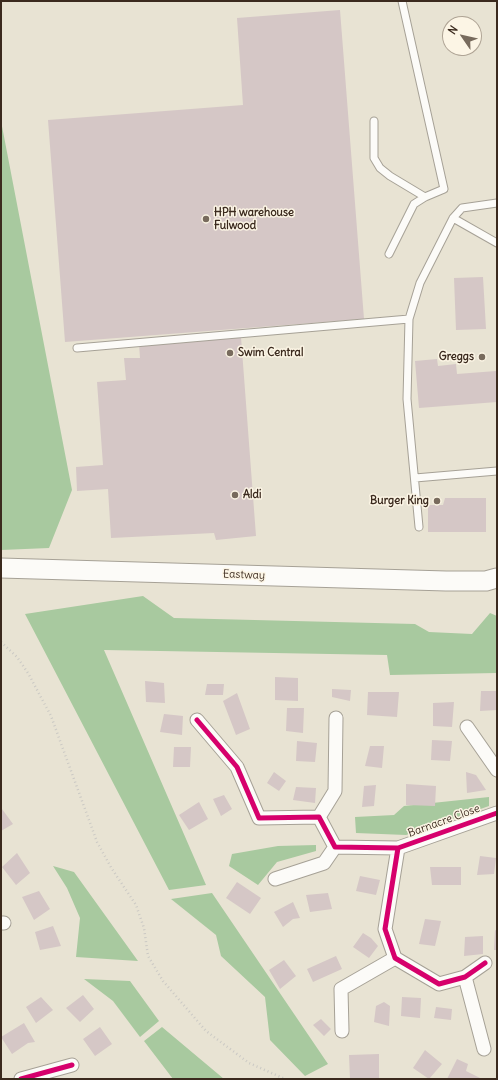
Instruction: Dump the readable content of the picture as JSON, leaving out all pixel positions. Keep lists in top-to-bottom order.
{
  "streets": {
    "main road": ["Eastway"],
    "street": ["Barnacre Close"]
  },
  "places": [
    "HPH warehouse Fulwood",
    "Swim Central",
    "Greggs",
    "Aldi",
    "Burger King"
  ],
  "north": "top left"
}
